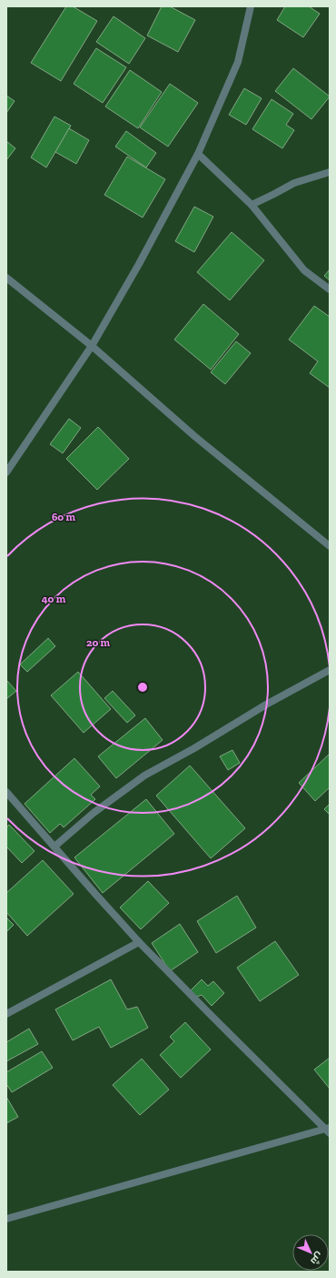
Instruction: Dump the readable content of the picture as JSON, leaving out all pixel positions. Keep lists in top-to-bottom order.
{
  "north": "bottom right",
  "rings": ["60 m", "40 m", "20 m"]
}
